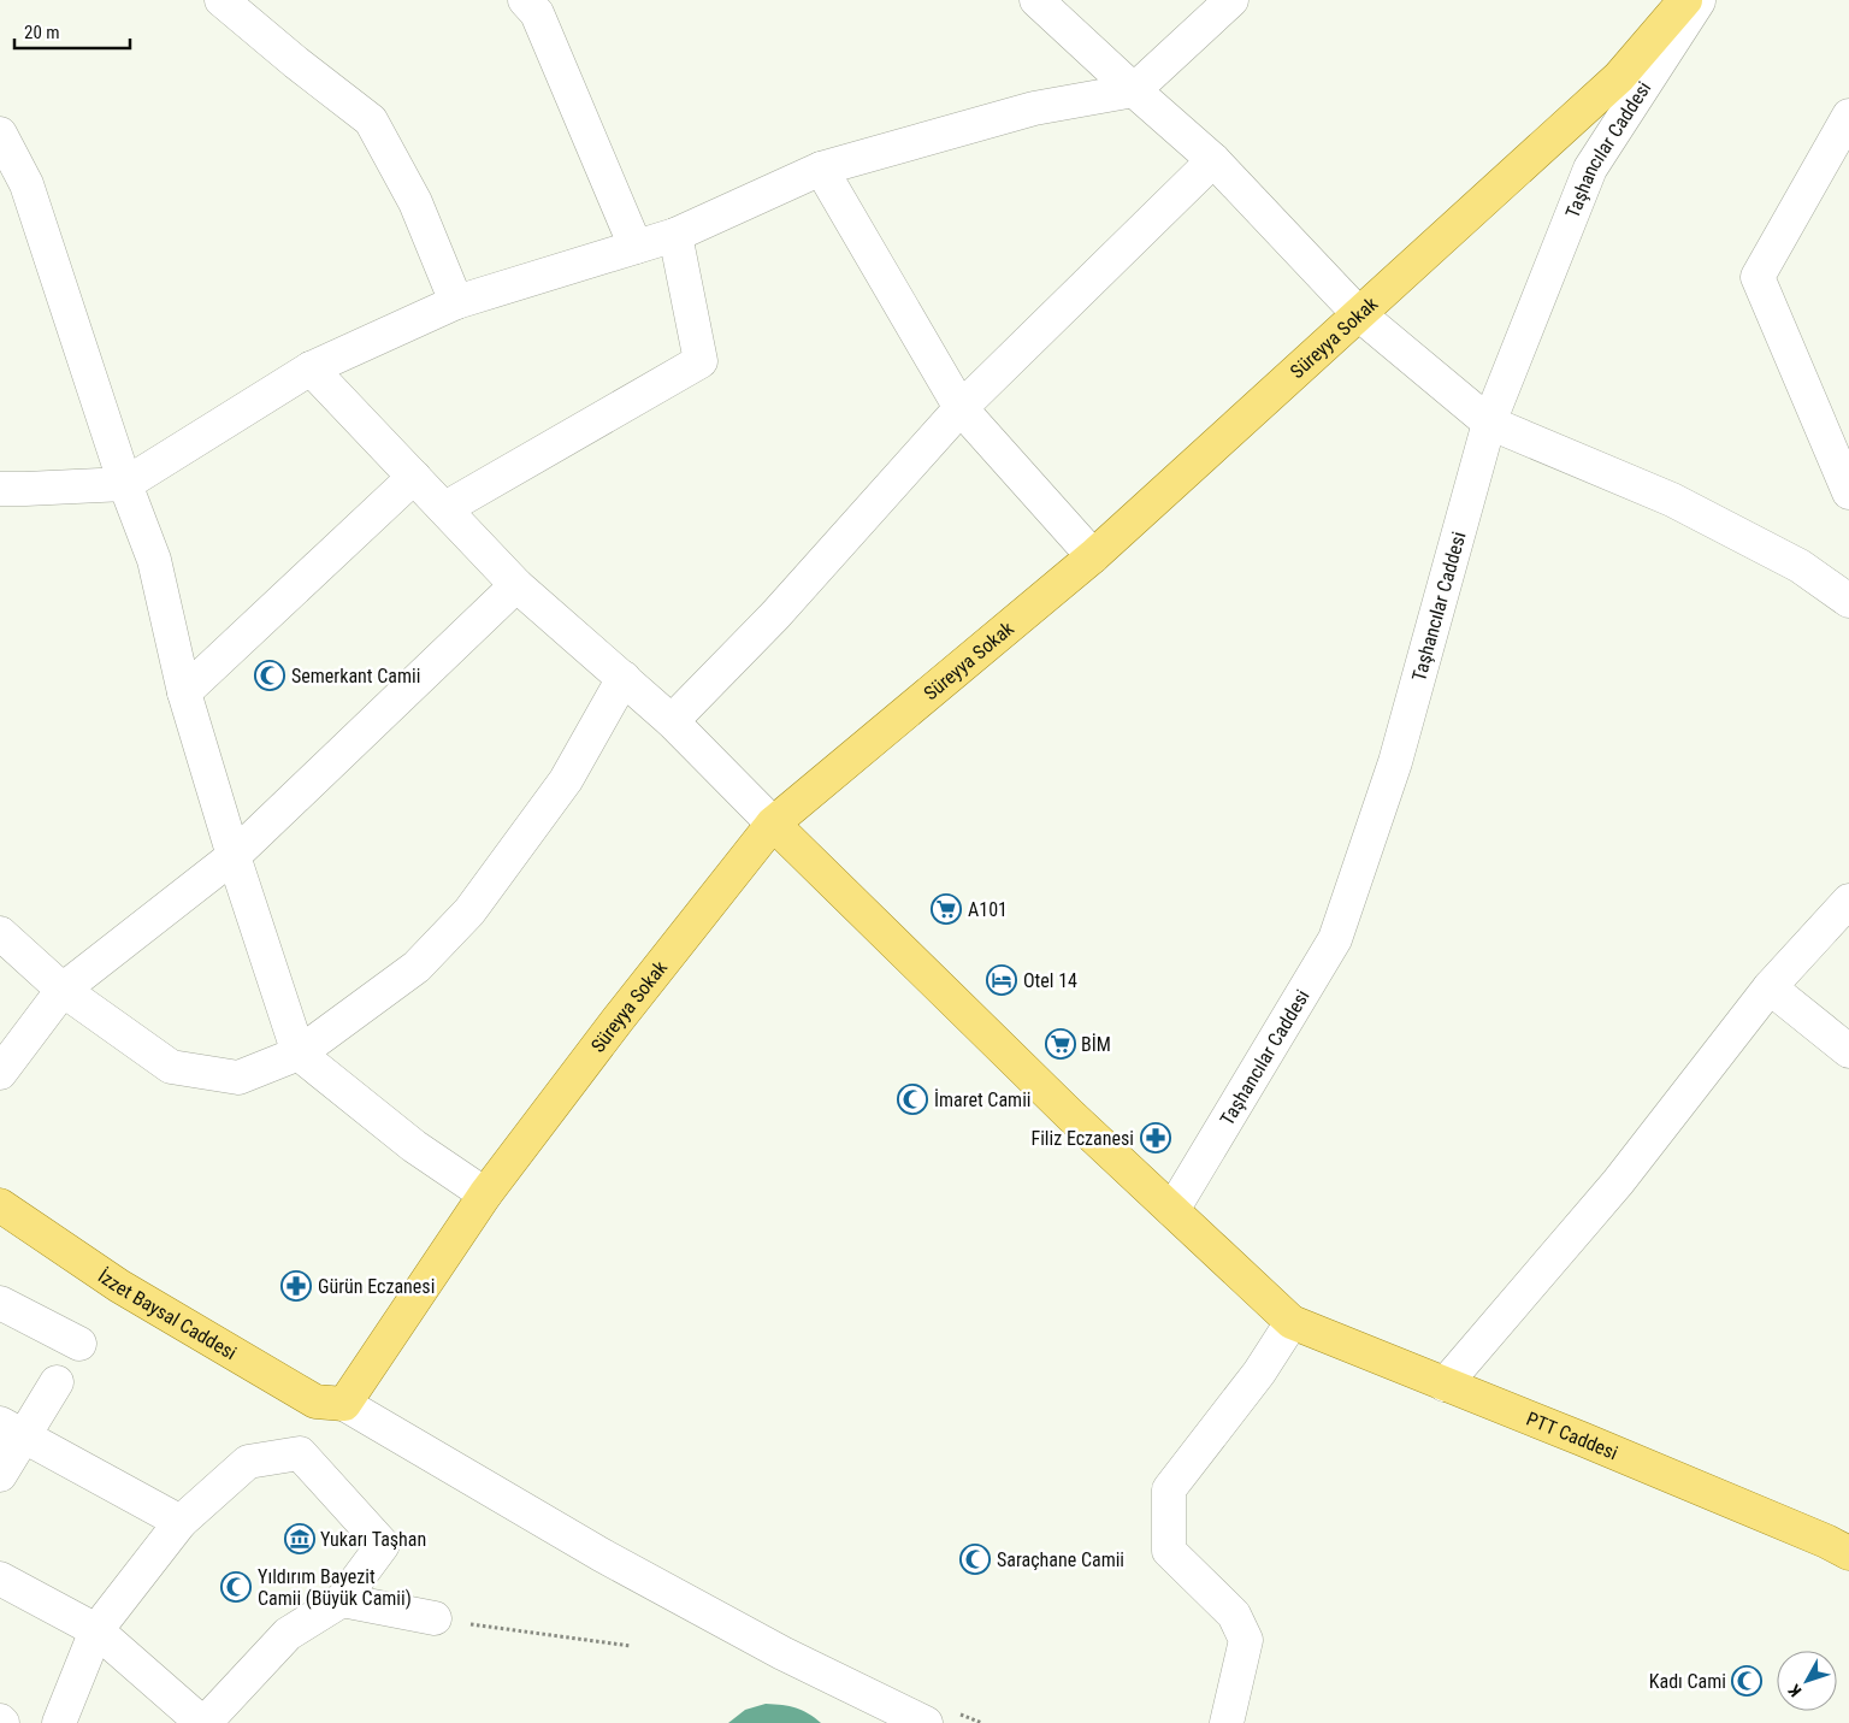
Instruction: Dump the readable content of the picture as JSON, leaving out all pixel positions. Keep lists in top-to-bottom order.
{
  "streets": {
    "main road": ["Süreyya Sokak", "İzzet Baysal Caddesi", "PTT Caddesi"],
    "street": ["Taşhancılar Caddesi"]
  },
  "crossings": [
    ["Süreyya Sokak", "İzzet Baysal Caddesi"]
  ],
  "places": {
    "mosque": [
      "Semerkant Camii",
      "İmaret Camii",
      "Saraçhane Camii",
      "Yıldırım Bayezit Camii (Büyük Camii)",
      "Kadı Cami"
    ],
    "supermarket": ["A101", "BİM"],
    "hotel": ["Otel 14"],
    "pharmacy": ["Filiz Eczanesi", "Gürün Eczanesi"],
    "museum": ["Yukarı Taşhan"]
  },
  "scale_bar": "20 m",
  "north": "bottom left"
}
